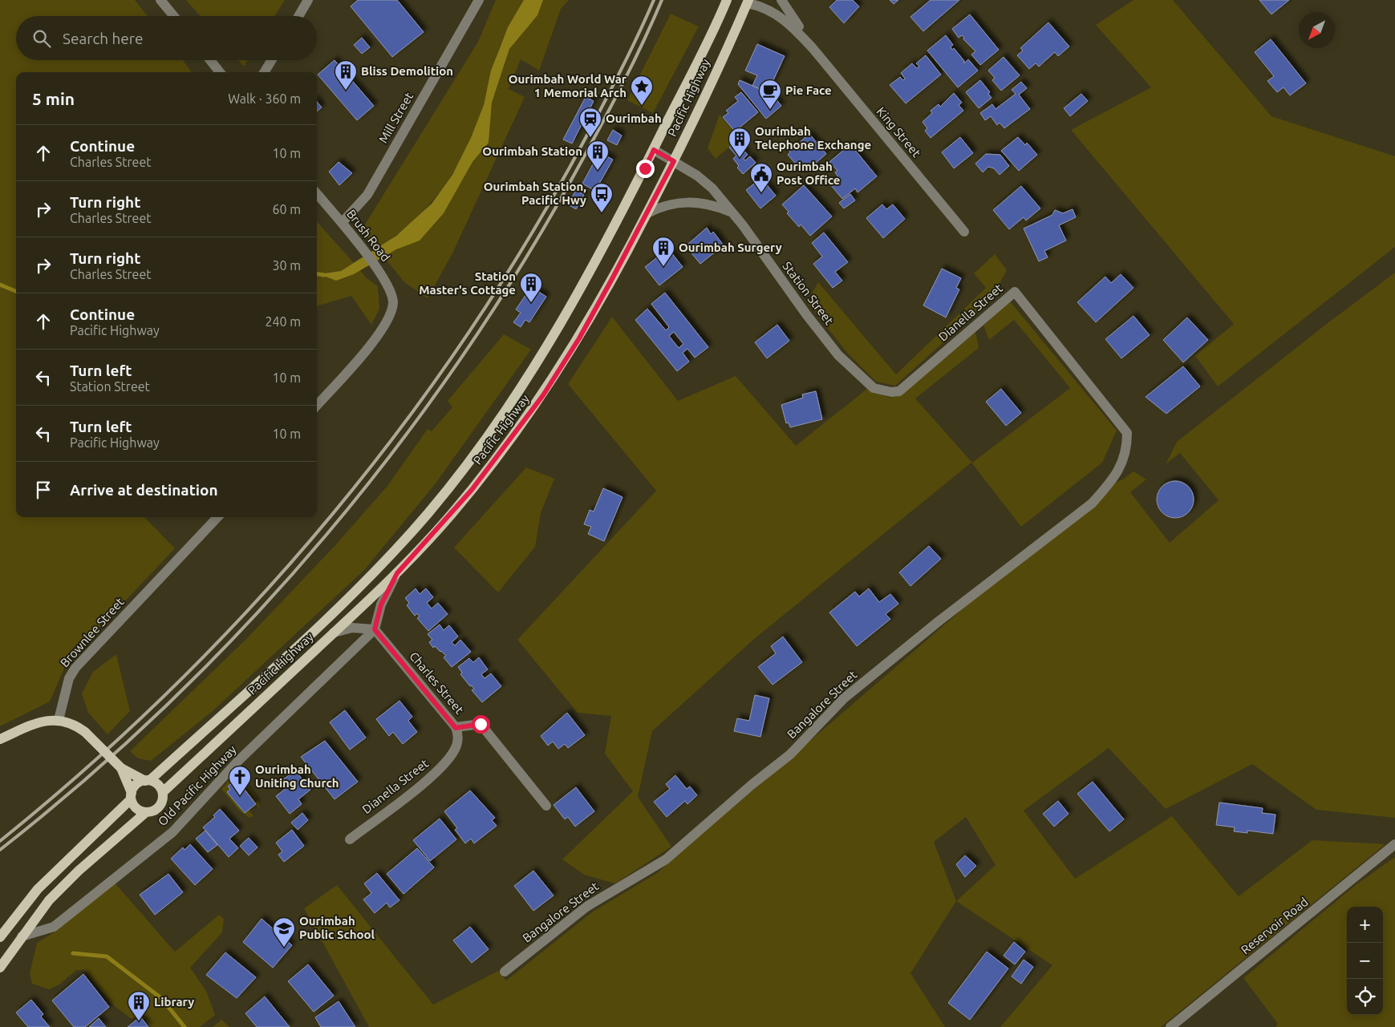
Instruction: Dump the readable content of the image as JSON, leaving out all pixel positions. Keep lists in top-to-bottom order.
{
  "streets": {
    "main road": ["Pacific Highway"],
    "street": [
      "Mill Street",
      "King Street",
      "Brush Road",
      "Station Street",
      "Dianella Street",
      "Brownlee Street",
      "Charles Street",
      "Bangalore Street",
      "Old Pacific Highway",
      "Reservoir Road"
    ]
  },
  "crossings": [
    ["Pacific Highway", "King Street"],
    ["Pacific Highway", "Station Street"],
    ["Mill Street", "Brush Road"],
    ["Station Street", "Dianella Street"],
    ["Dianella Street", "Charles Street"],
    ["Dianella Street", "Bangalore Street"],
    ["Charles Street", "Old Pacific Highway"]
  ],
  "places": {
    "building": [
      "Bliss Demolition",
      "Ourimbah Telephone Exchange",
      "Ourimbah Station",
      "Ourimbah Surgery",
      "Station Master's Cottage",
      "Library"
    ],
    "place": ["Ourimbah World War 1 Memorial Arch"],
    "cafe": ["Pie Face"],
    "station": ["Ourimbah"],
    "public building": ["Ourimbah Post Office"],
    "bus stop": ["Ourimbah Station, Pacific Hwy"],
    "church": ["Ourimbah Uniting Church"],
    "school or university": ["Ourimbah Public School"]
  },
  "north": "bottom left",
  "page": {
    "search": "Search here",
    "heading": ["5 min", "Walk · 360 m"],
    "list": [
      ["Continue", "Charles Street", "10 m"],
      ["Turn right", "Charles Street", "60 m"],
      ["Turn right", "Charles Street", "30 m"],
      ["Continue", "Pacific Highway", "240 m"],
      ["Turn left", "Station Street", "10 m"],
      ["Turn left", "Pacific Highway", "10 m"],
      "Arrive at destination"
    ],
    "map_buttons": ["+", "−"]
  }
}
